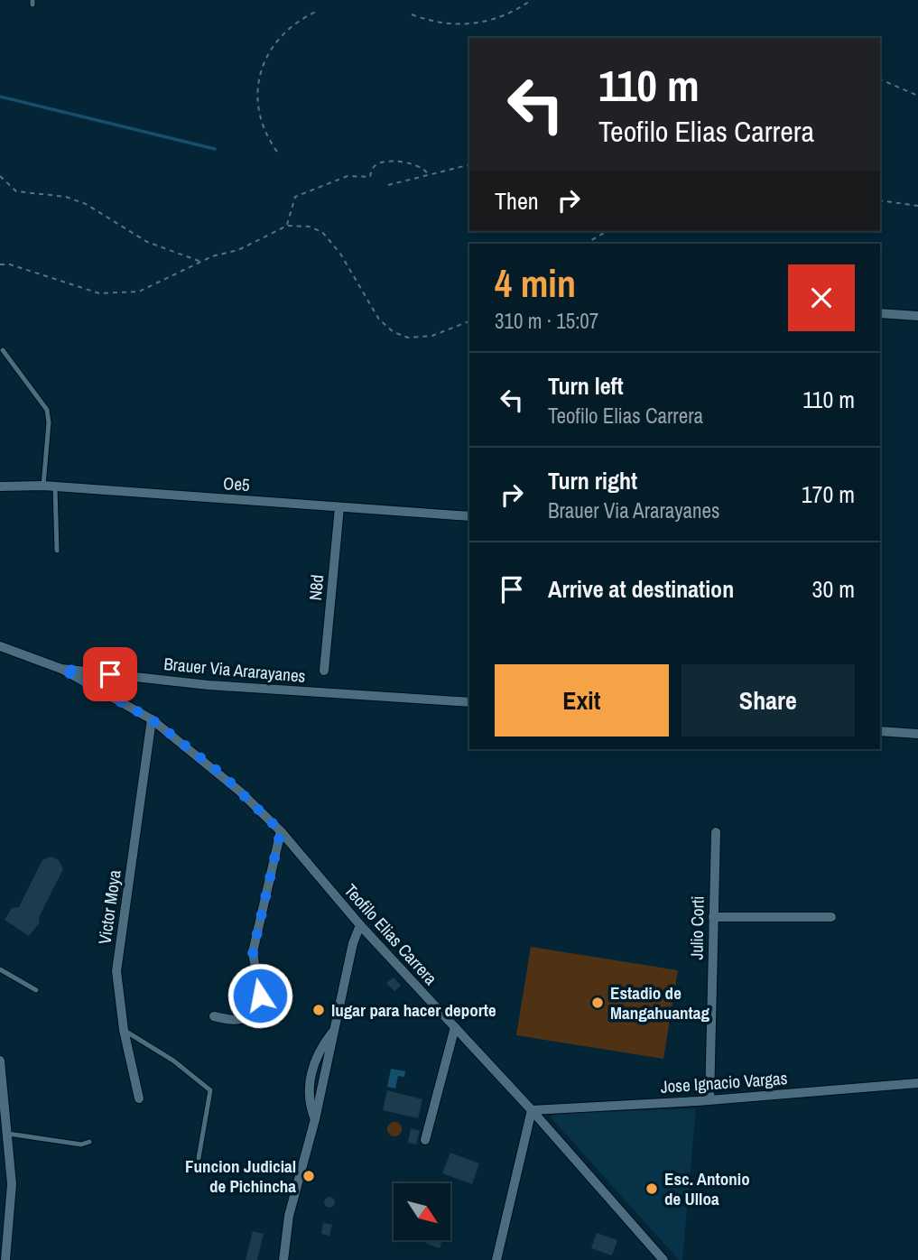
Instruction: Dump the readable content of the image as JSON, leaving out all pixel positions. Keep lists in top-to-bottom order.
{
  "streets": {
    "street": [
      "Oe5",
      "N8d",
      "Brauer Via Ararayanes",
      "Victor Moya",
      "Julio Corti",
      "Teofilo Elias Carrera",
      "Jose Ignacio Vargas"
    ]
  },
  "crossings": [
    ["Oe5", "N8d"],
    ["Brauer Via Ararayanes", "Teofilo Elias Carrera"],
    ["Victor Moya", "Teofilo Elias Carrera"],
    ["Julio Corti", "Jose Ignacio Vargas"],
    ["Teofilo Elias Carrera", "Jose Ignacio Vargas"]
  ],
  "places": [
    "Estadio de Mangahuantag",
    "lugar para hacer deporte",
    "Funcion Judicial de Pichincha",
    "Esc. Antonio de Ulloa"
  ],
  "north": "bottom right",
  "page": {
    "turn": ["110 m", "Teofilo Elias Carrera"],
    "then": "Then",
    "heading": ["4 min", "310 m · 15:07"],
    "list": [
      {
        "name": "Turn left",
        "note": "Teofilo Elias Carrera",
        "value": "110 m"
      },
      {
        "name": "Turn right",
        "note": "Brauer Via Ararayanes",
        "value": "170 m"
      },
      {
        "name": "Arrive at destination",
        "value": "30 m"
      }
    ],
    "buttons": ["Exit", "Share"]
  }
}
